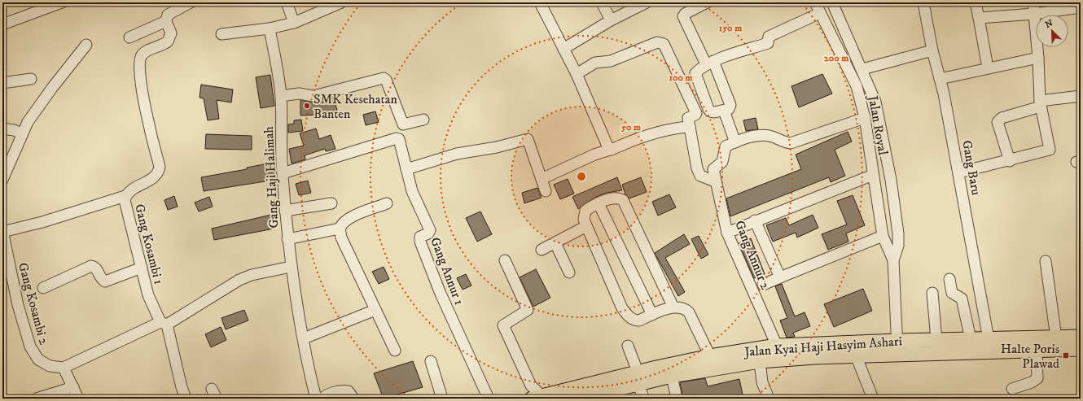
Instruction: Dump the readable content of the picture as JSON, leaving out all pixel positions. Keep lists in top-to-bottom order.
{
  "streets": {
    "main road": ["Jalan Kyai Haji Hasyim Ashari"],
    "street": [
      "Jalan Royal",
      "Gang Baru",
      "Gang Haji Halimah",
      "Gang Kosambi 1",
      "Gang Annur 2",
      "Gang Annur 1",
      "Gang Kosambi 2"
    ]
  },
  "crossings": [
    ["Jalan Royal", "Gang Annur 2"],
    ["Jalan Royal", "Jalan Kyai Haji Hasyim Ashari"],
    ["Gang Baru", "Jalan Kyai Haji Hasyim Ashari"],
    ["Gang Haji Halimah", "Gang Annur 1"],
    ["Gang Annur 2", "Jalan Kyai Haji Hasyim Ashari"]
  ],
  "places": {
    "other": ["SMK Kesehatan Banten"],
    "transit": ["Halte Poris Plawad"]
  },
  "north": "top left",
  "rings": [
    "150 m",
    "200 m",
    "100 m",
    "50 m"
  ]
}
